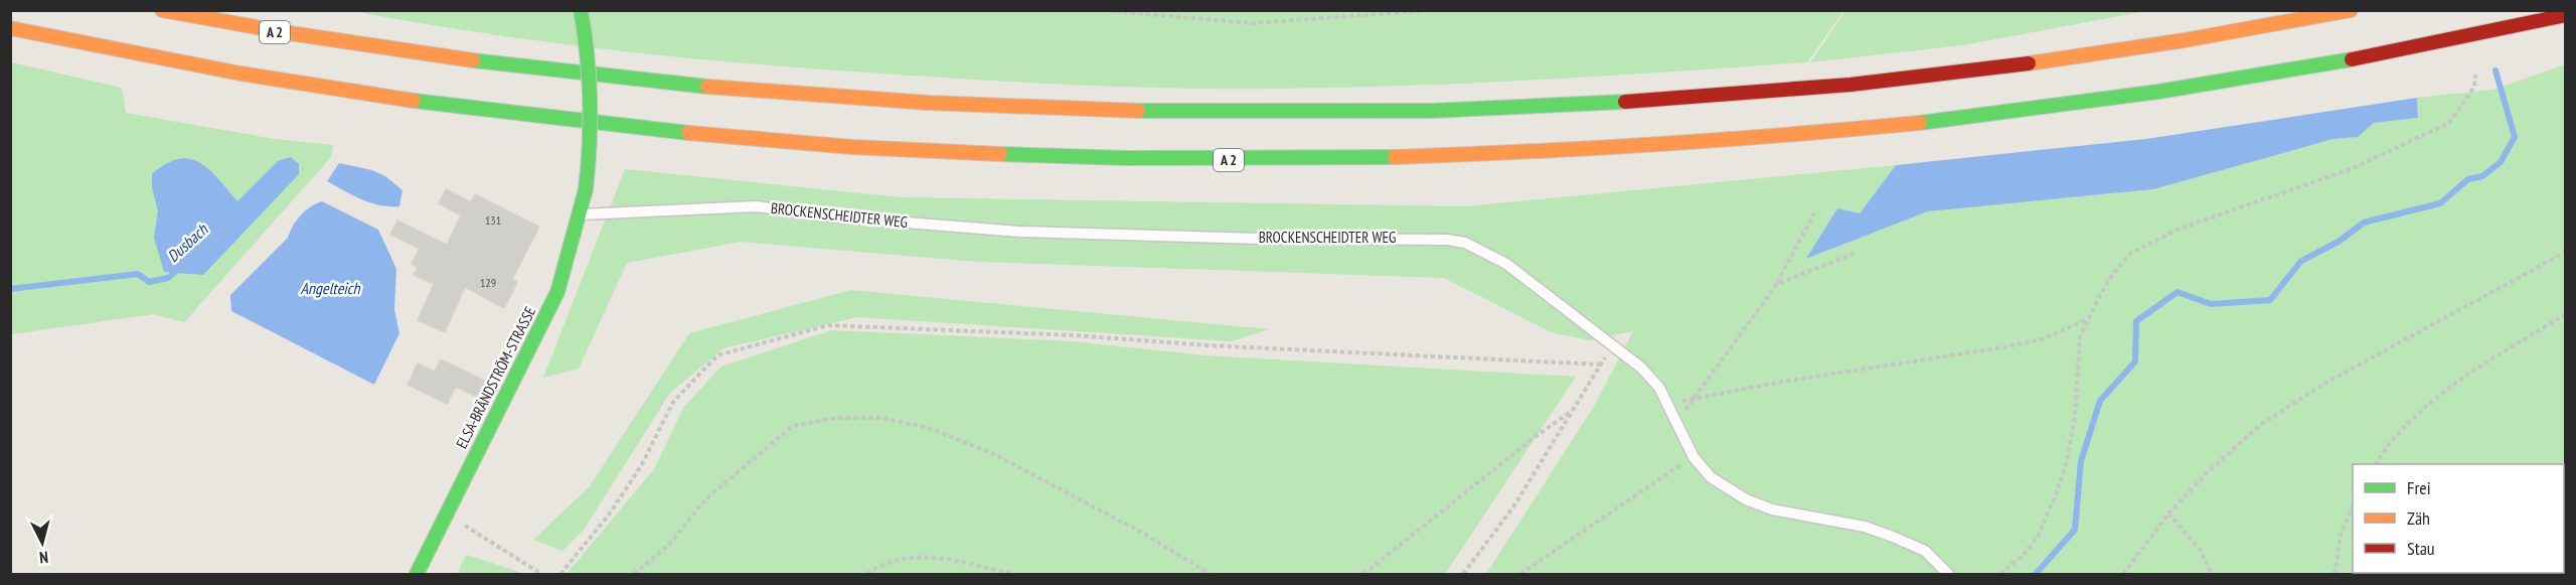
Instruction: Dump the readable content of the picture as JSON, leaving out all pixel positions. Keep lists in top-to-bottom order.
{
  "streets": {
    "main road": ["A 2", "ELSA-BRÄNDSTRÖM-STRASSE"],
    "lane": ["BROCKENSCHEIDTER WEG"]
  },
  "crossings": [
    ["BROCKENSCHEIDTER WEG", "ELSA-BRÄNDSTRÖM-STRASSE"]
  ],
  "water": ["Dusbach", "Angelteich"],
  "house_numbers": ["131", "129"],
  "legend": ["Frei", "Zäh", "Stau"],
  "north": "bottom"
}
